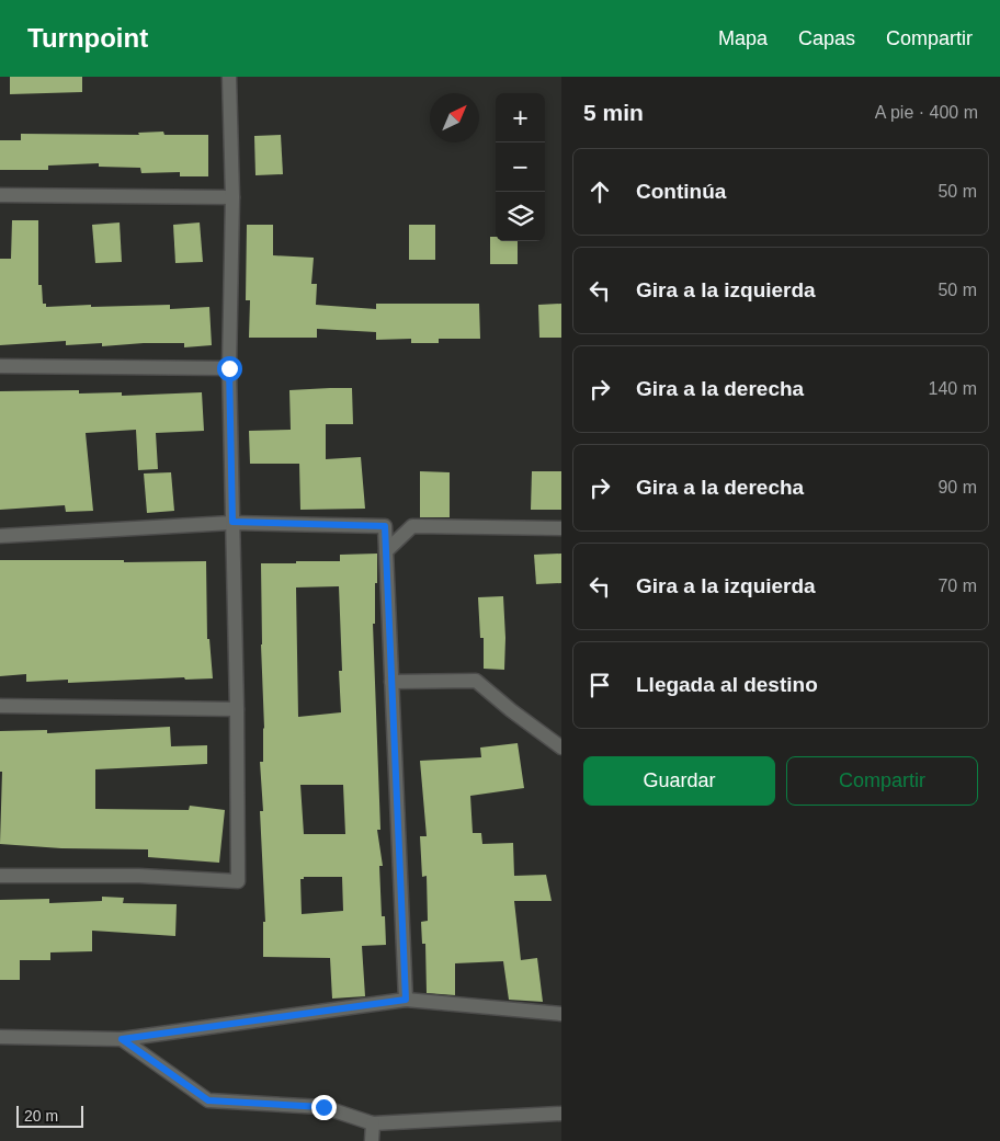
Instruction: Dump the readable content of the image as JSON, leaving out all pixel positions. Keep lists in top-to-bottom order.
{
  "scale_bar": "20 m",
  "north": "top right",
  "page": {
    "header": "Turnpoint",
    "nav": ["Mapa", "Capas", "Compartir"],
    "heading": ["5 min", "A pie · 400 m"],
    "map_buttons": ["+", "−"],
    "list": [
      ["Continúa", "50 m"],
      ["Gira a la izquierda", "50 m"],
      ["Gira a la derecha", "140 m"],
      ["Gira a la derecha", "90 m"],
      ["Gira a la izquierda", "70 m"],
      "Llegada al destino"
    ],
    "buttons": ["Guardar", "Compartir"],
    "scale": "20 m"
  }
}
